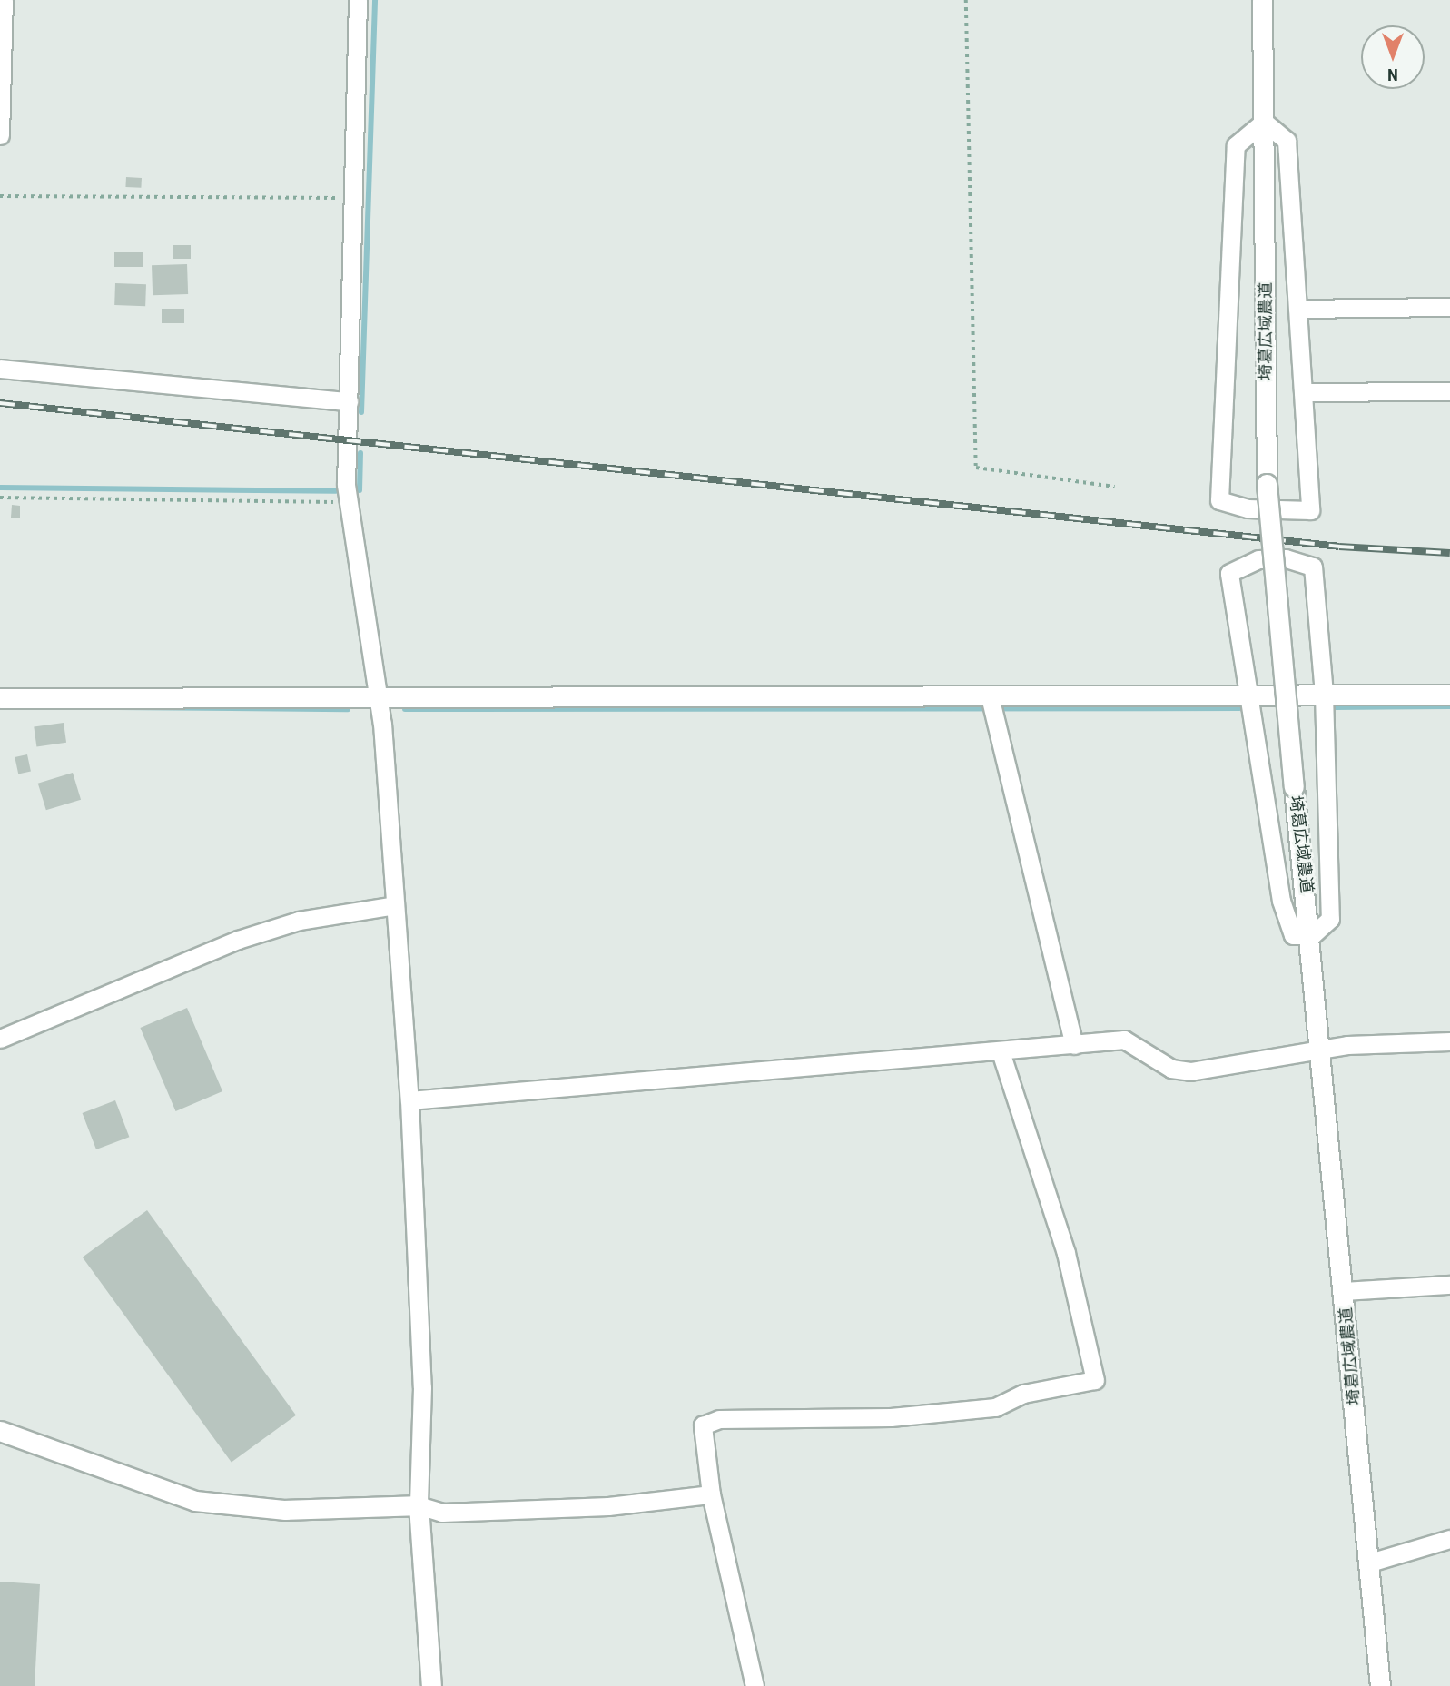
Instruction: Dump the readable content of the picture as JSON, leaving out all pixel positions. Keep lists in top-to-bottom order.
{
  "streets": {
    "street": ["埼葛広域農道"]
  },
  "north": "bottom"
}
